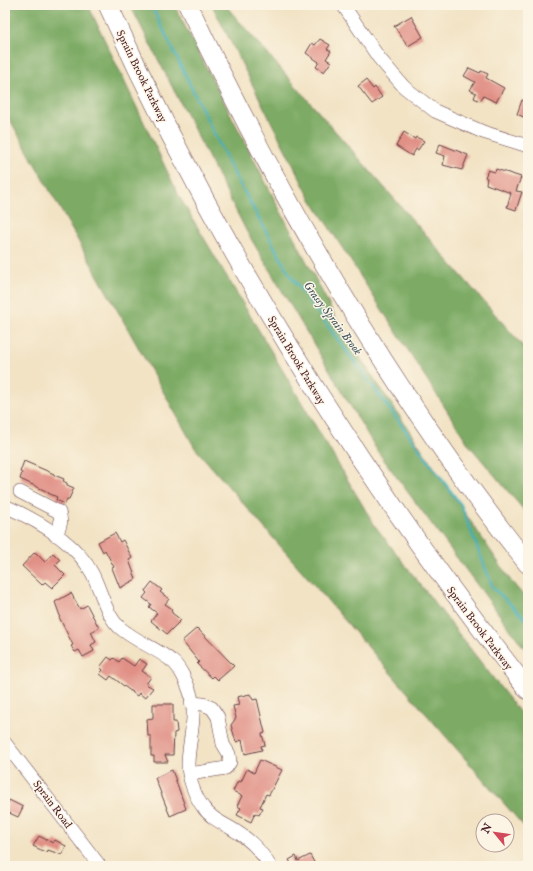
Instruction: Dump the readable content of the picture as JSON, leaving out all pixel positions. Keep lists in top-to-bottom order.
{
  "streets": {
    "highway": ["Sprain Brook Parkway"],
    "street": ["Sprain Road"]
  },
  "water": ["Grassy Sprain Brook"],
  "north": "top left"
}
